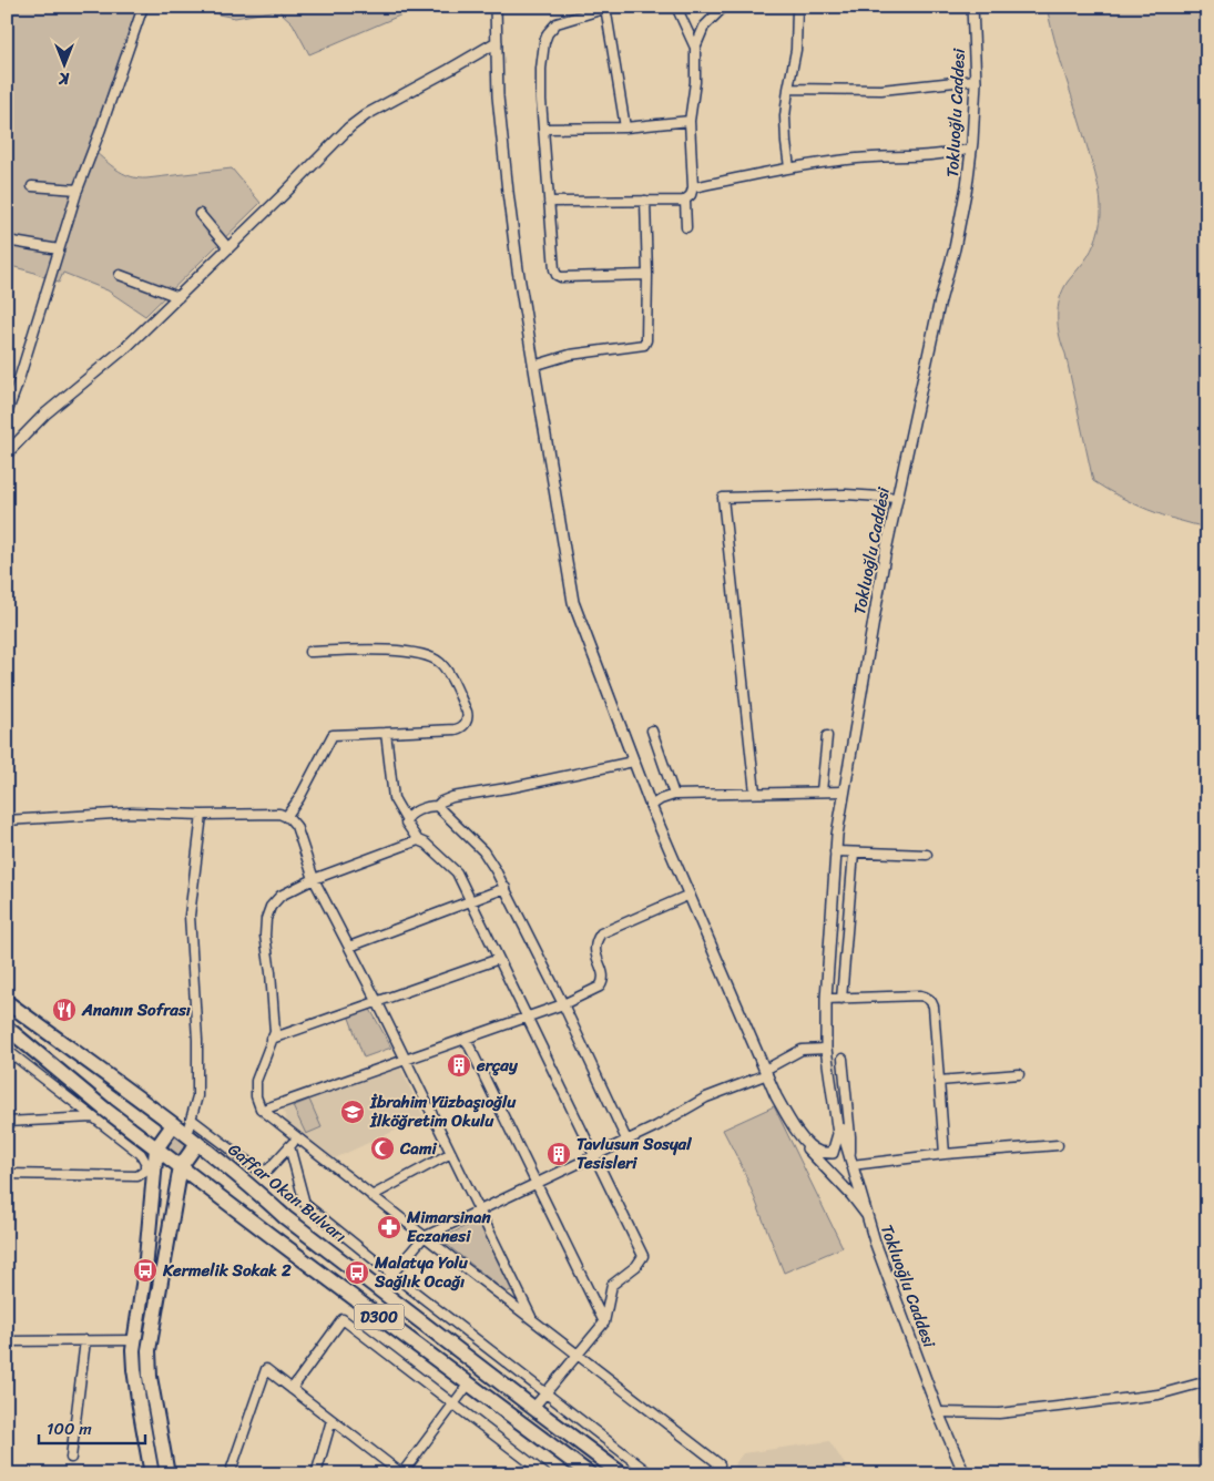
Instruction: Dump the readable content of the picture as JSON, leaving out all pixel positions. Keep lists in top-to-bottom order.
{
  "streets": {
    "highway": ["Gaffar Okan Bulvarı", "D300"],
    "street": ["Tokluoğlu Caddesi"]
  },
  "places": {
    "restaurant": ["Ananın Sofrası"],
    "building": ["erçay", "Tavlusun Sosyal Tesisleri"],
    "school or university": ["İbrahim Yüzbaşıoğlu İlköğretim Okulu"],
    "mosque": ["Cami"],
    "pharmacy": ["Mimarsinan Eczanesi"],
    "bus stop": ["Kermelik Sokak 2", "Malatya Yolu Sağlık Ocağı"]
  },
  "scale_bar": "100 m",
  "north": "bottom"
}
